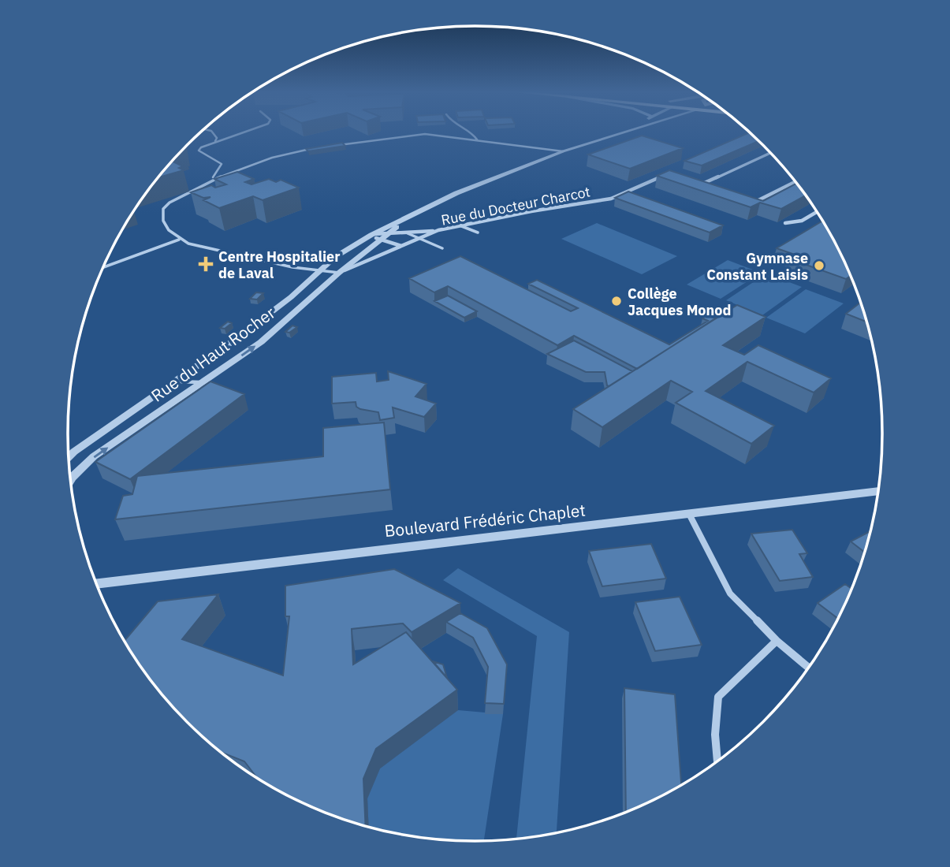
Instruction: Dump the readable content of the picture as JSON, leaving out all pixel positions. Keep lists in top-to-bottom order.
{
  "streets": {
    "street": ["Rue du Docteur Charcot", "Rue du Haut Rocher", "Boulevard Frédéric Chaplet"]
  },
  "crossings": [
    ["Rue du Docteur Charcot", "Rue du Haut Rocher"]
  ],
  "places": {
    "health": ["Centre Hospitalier de Laval"],
    "other": ["Gymnase Constant Laisis", "Collège Jacques Monod"]
  }
}
